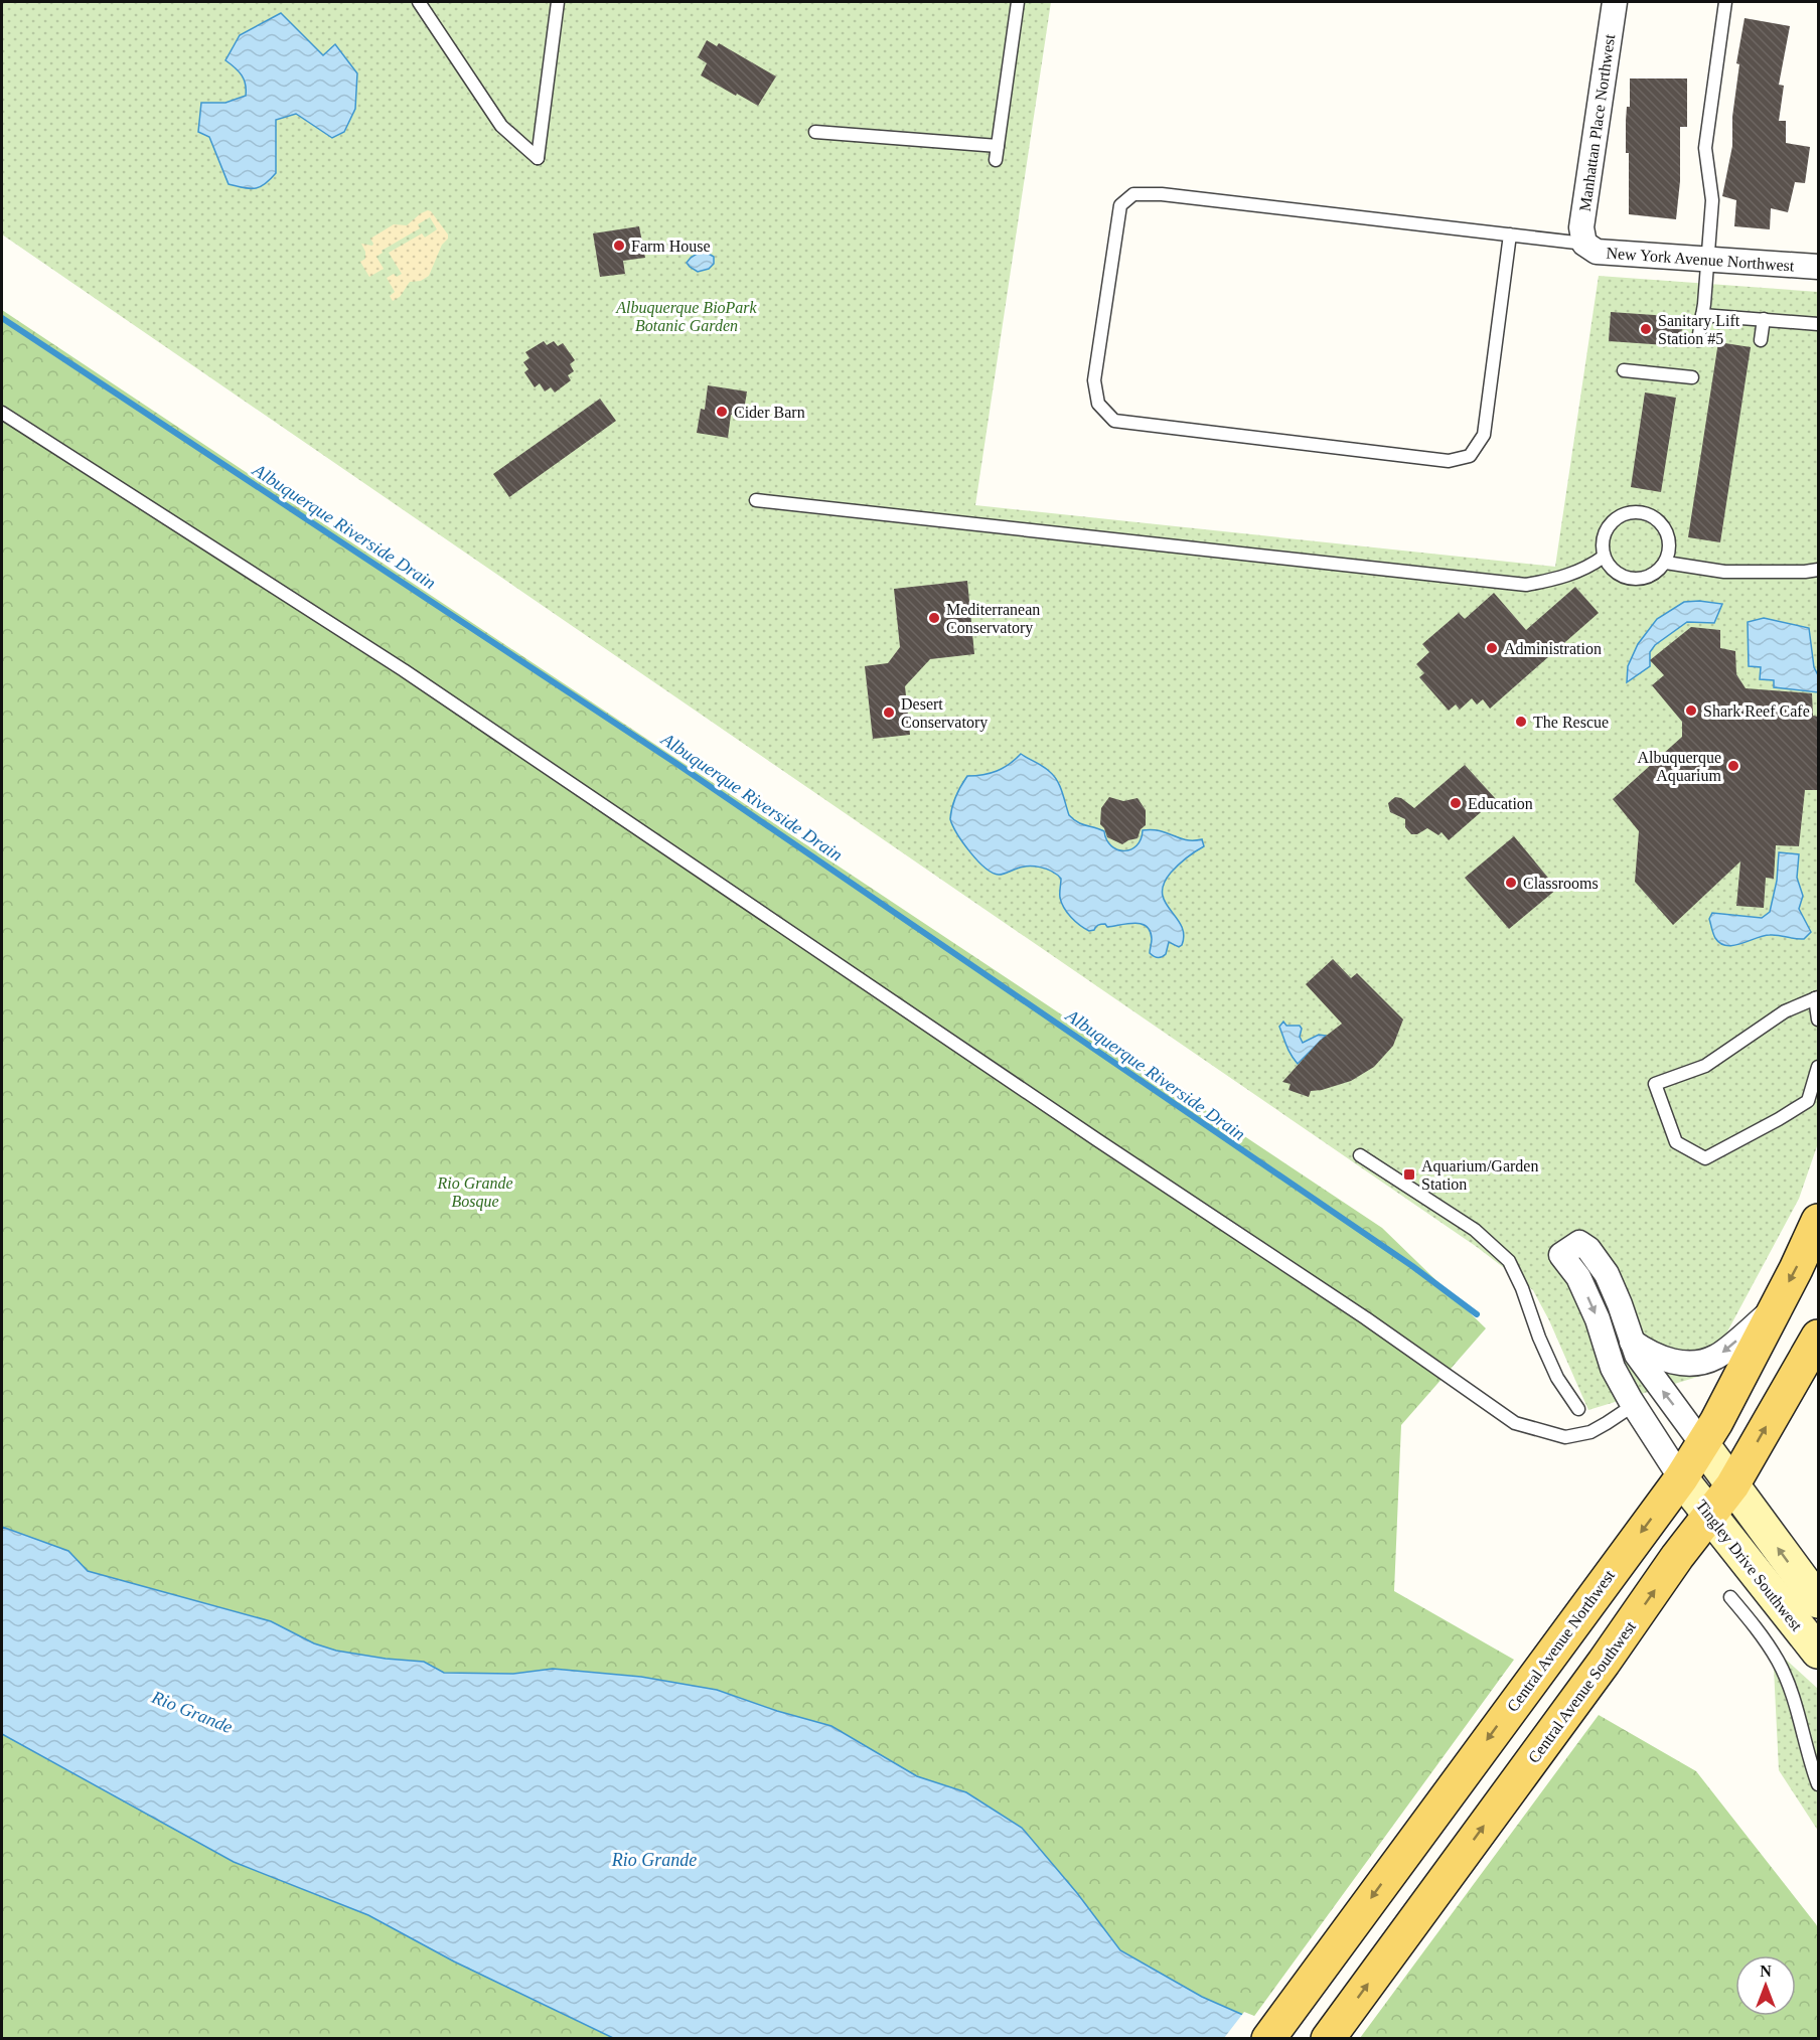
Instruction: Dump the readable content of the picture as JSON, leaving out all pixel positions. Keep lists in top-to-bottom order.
{
  "streets": {
    "main road": ["Central Avenue Northwest", "Central Avenue Southwest"],
    "street": ["Manhattan Place Northwest", "New York Avenue Northwest", "Tingley Drive Southwest"]
  },
  "crossings": [
    ["Manhattan Place Northwest", "New York Avenue Northwest"],
    ["Tingley Drive Southwest", "Central Avenue Northwest"],
    ["Tingley Drive Southwest", "Central Avenue Southwest"]
  ],
  "one_way": ["Central Avenue Northwest", "Central Avenue Southwest"],
  "water": ["Albuquerque Riverside Drain", "Rio Grande"],
  "parks": ["Albuquerque BioPark Botanic Garden", "Rio Grande Bosque"],
  "places": {
    "other": [
      "Farm House",
      "Sanitary Lift Station #5",
      "Cider Barn",
      "Mediterranean Conservatory",
      "Administration",
      "Shark Reef Cafe",
      "Desert Conservatory",
      "The Rescue",
      "Albuquerque Aquarium",
      "Education",
      "Classrooms"
    ],
    "transit": ["Aquarium/Garden Station"]
  },
  "north": "top"
}
